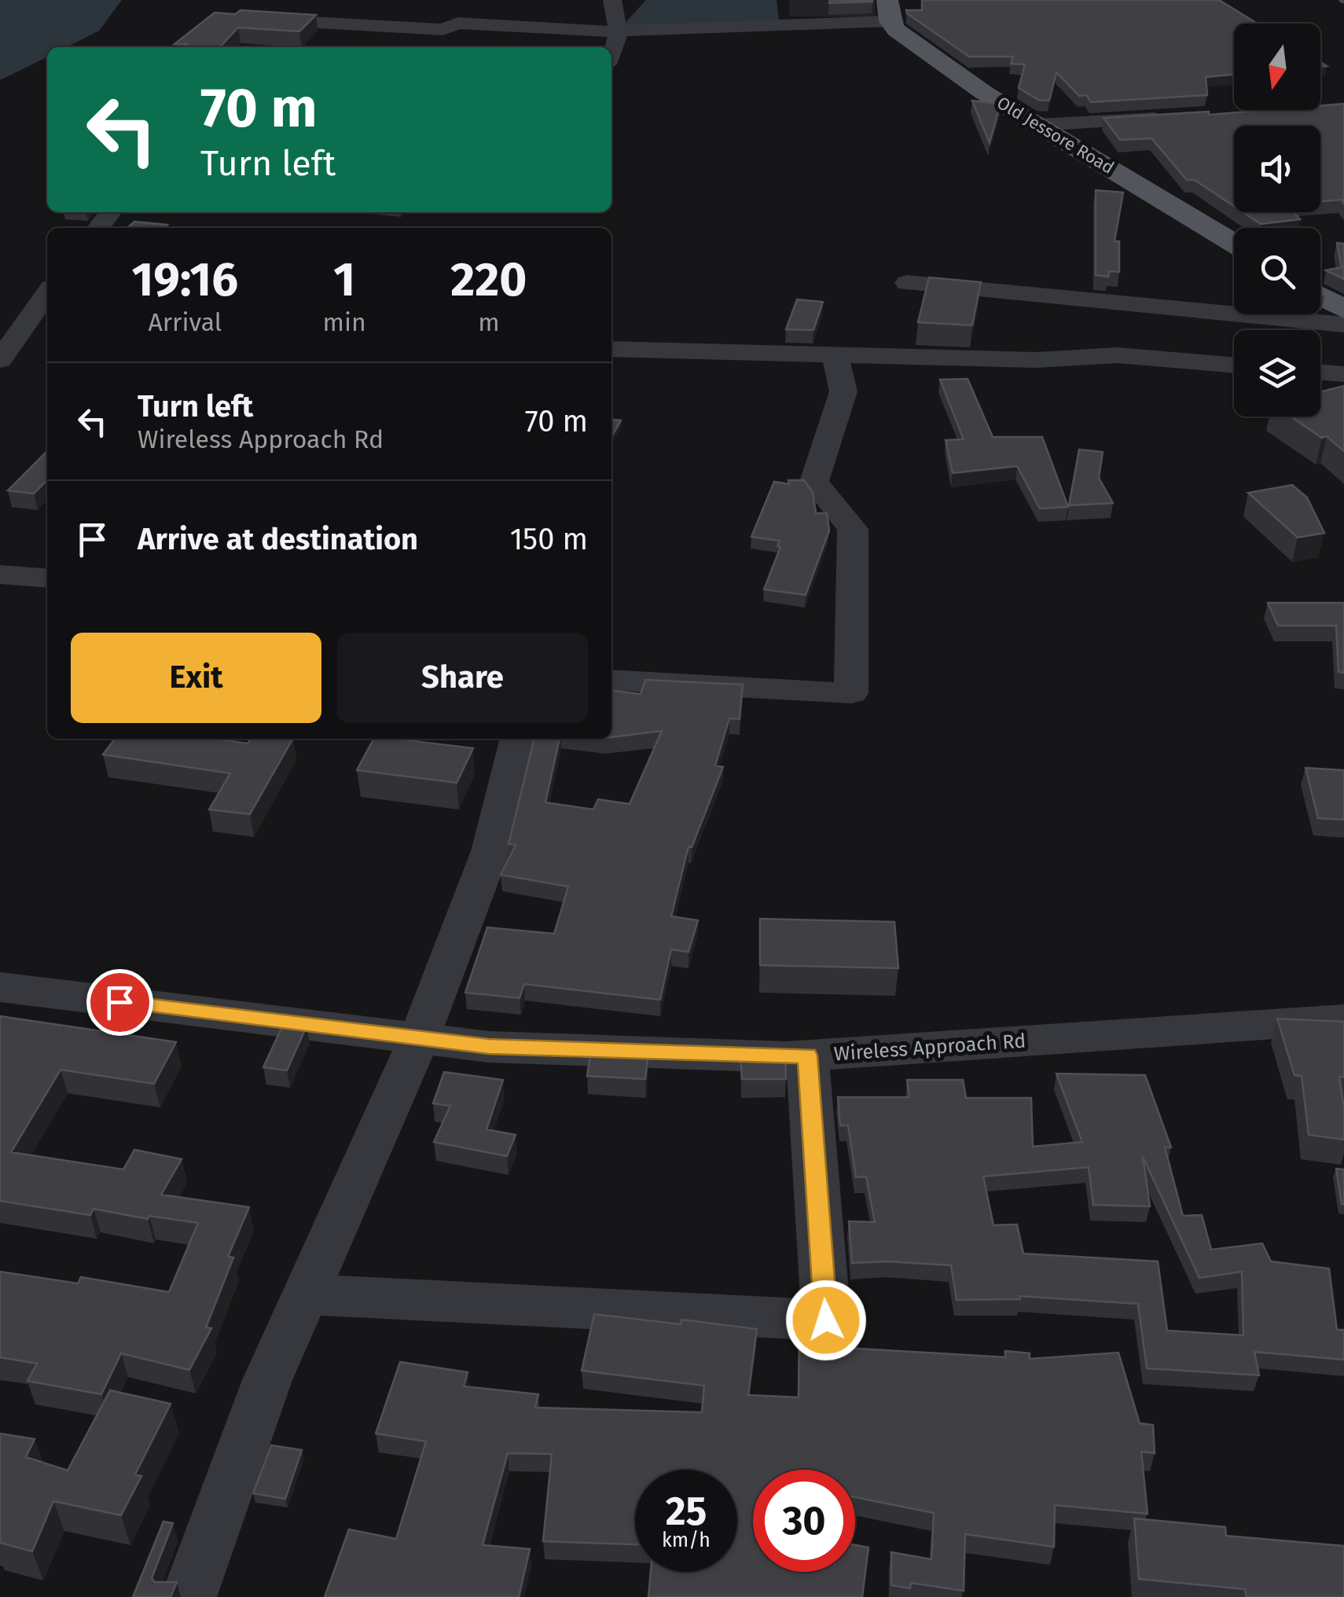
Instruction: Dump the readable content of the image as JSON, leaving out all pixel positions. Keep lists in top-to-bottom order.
{
  "streets": {
    "main road": ["Old Jessore Road"],
    "street": ["Wireless Approach Rd"]
  },
  "north": "bottom",
  "page": {
    "turn": ["70 m", "Turn left"],
    "eta": [
      "19:16",
      "Arrival",
      "1",
      "min",
      "220",
      "m"
    ],
    "list": [
      {
        "name": "Turn left",
        "note": "Wireless Approach Rd",
        "value": "70 m"
      },
      {
        "name": "Arrive at destination",
        "value": "150 m"
      }
    ],
    "buttons": ["Exit", "Share"],
    "speed": "25 km/h",
    "limit": "30"
  }
}
